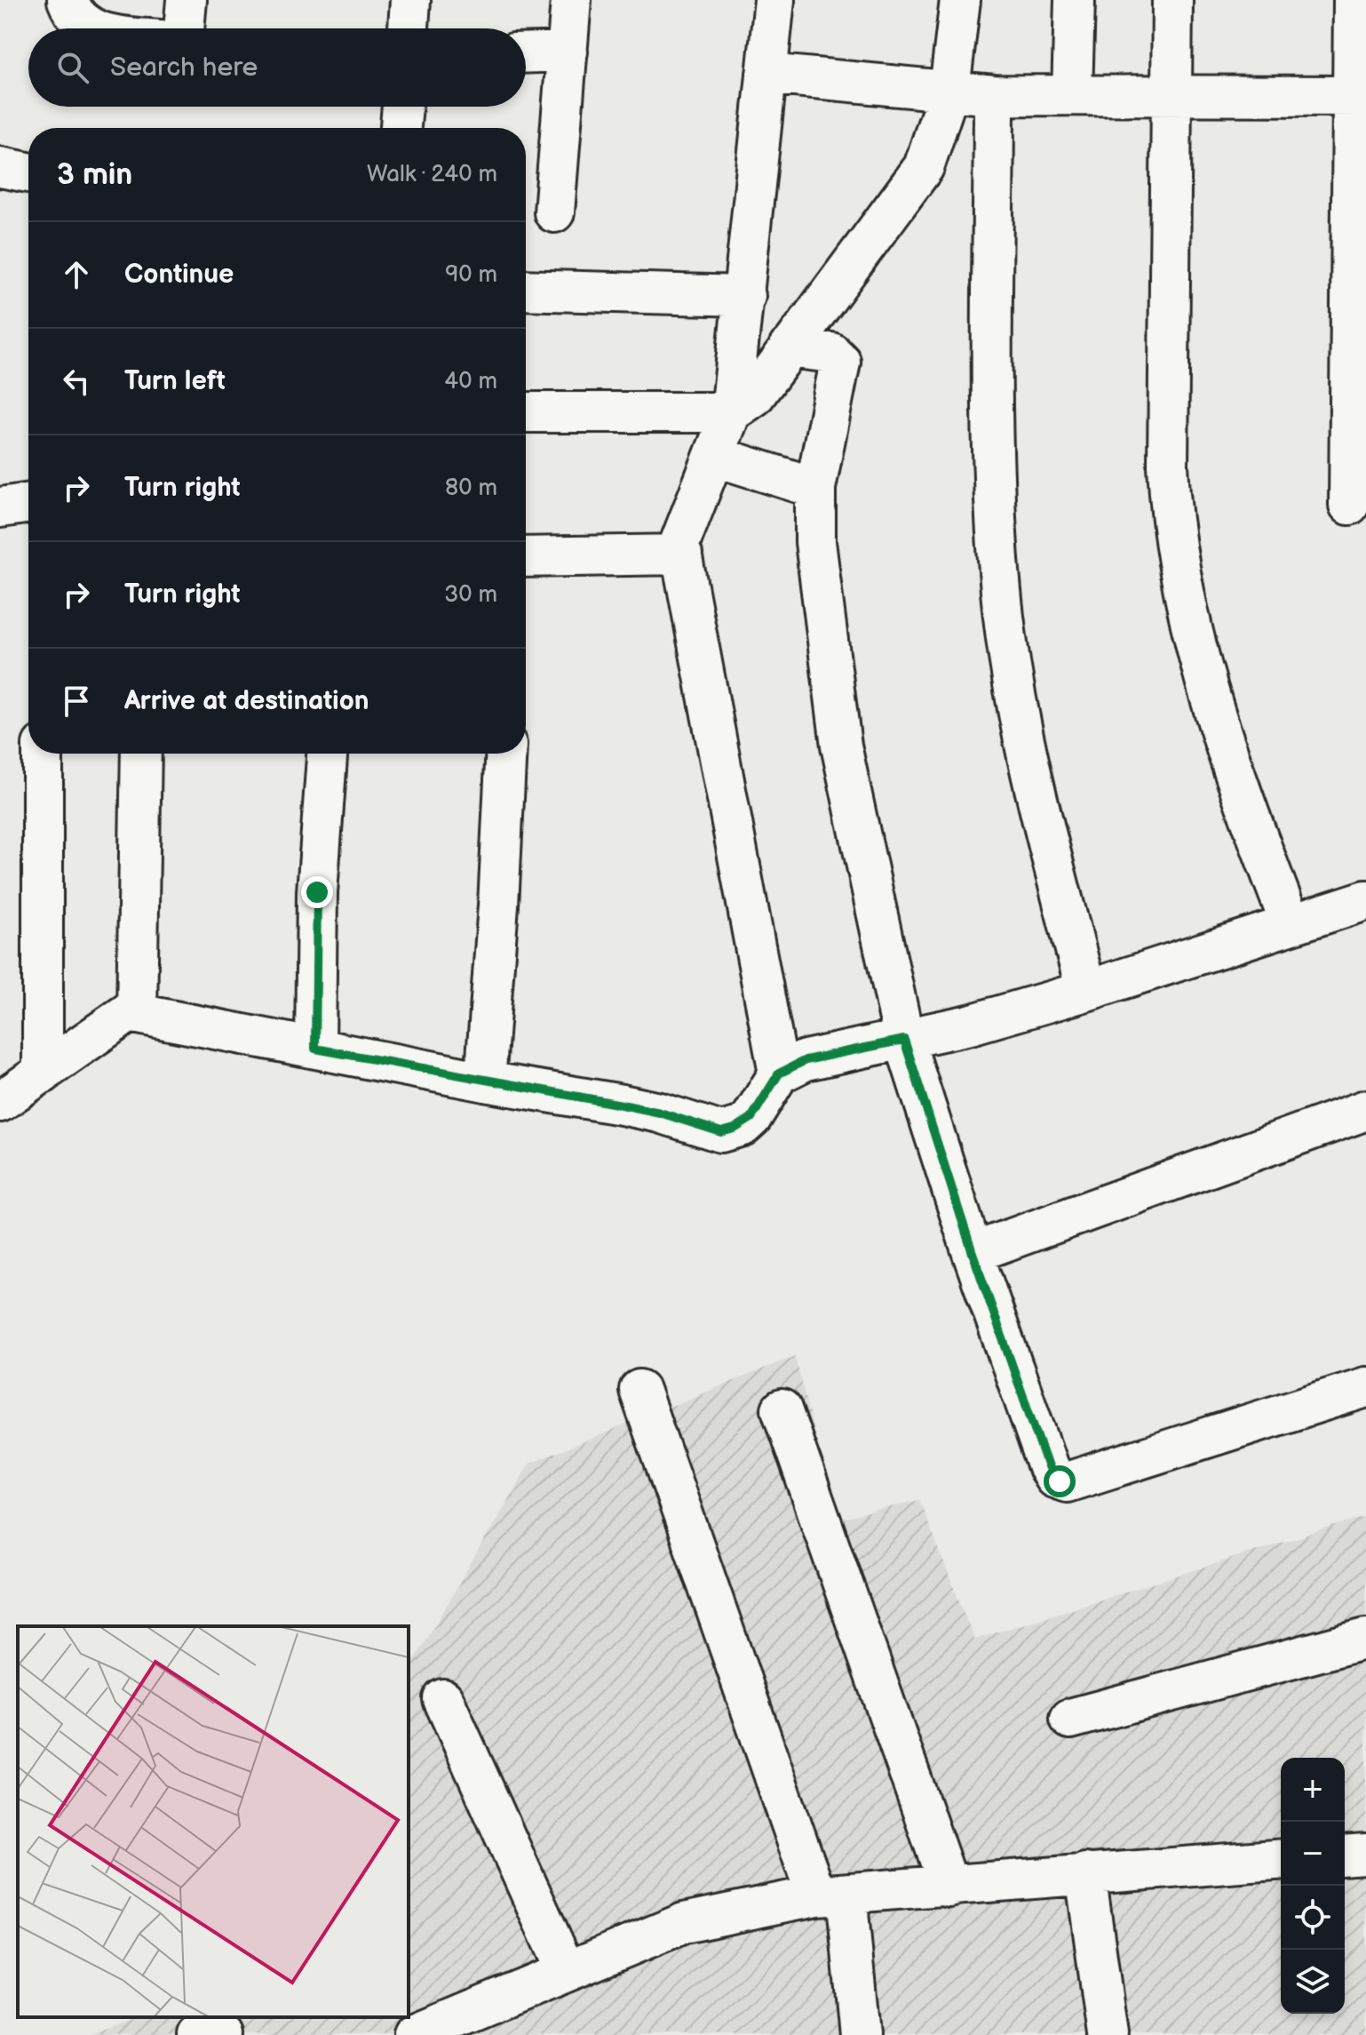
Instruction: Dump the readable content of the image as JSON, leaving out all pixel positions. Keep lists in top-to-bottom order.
{
  "page": {
    "search": "Search here",
    "heading": ["3 min", "Walk · 240 m"],
    "list": [
      ["Continue", "90 m"],
      ["Turn left", "40 m"],
      ["Turn right", "80 m"],
      ["Turn right", "30 m"],
      "Arrive at destination"
    ],
    "map_buttons": ["+", "−"]
  }
}
